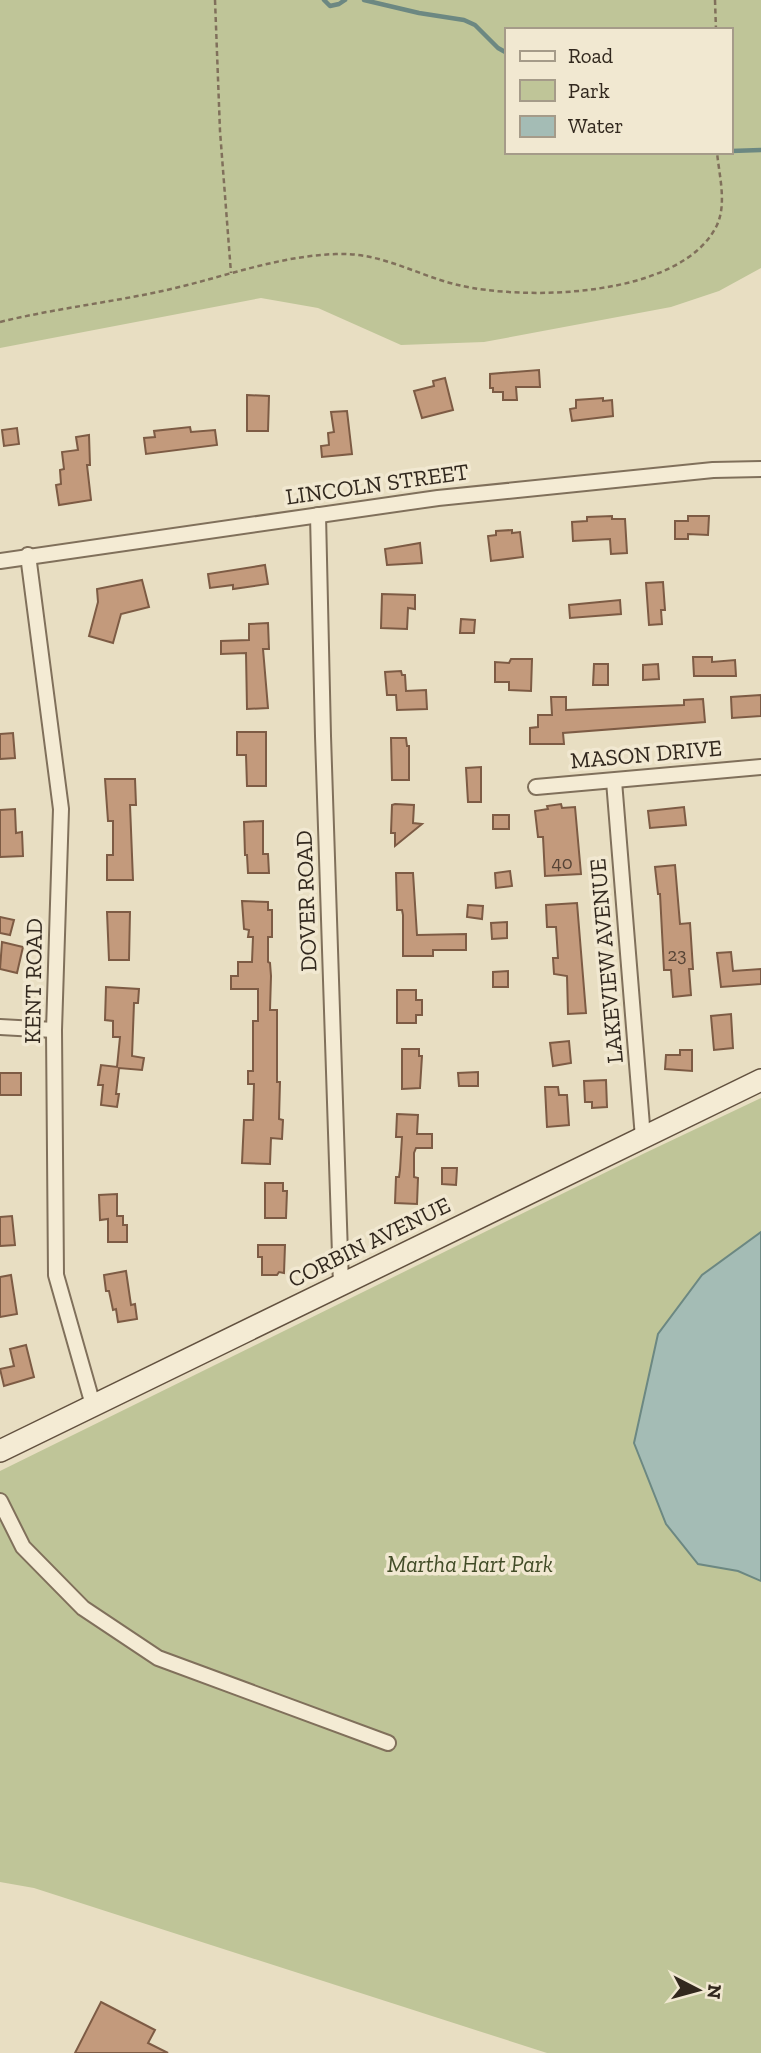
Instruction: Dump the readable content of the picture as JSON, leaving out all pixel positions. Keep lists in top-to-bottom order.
{
  "streets": {
    "main road": ["CORBIN AVENUE"],
    "street": [
      "LINCOLN STREET",
      "MASON DRIVE",
      "DOVER ROAD",
      "LAKEVIEW AVENUE",
      "KENT ROAD"
    ]
  },
  "crossings": [
    ["LINCOLN STREET", "DOVER ROAD"],
    ["LINCOLN STREET", "KENT ROAD"],
    ["MASON DRIVE", "LAKEVIEW AVENUE"],
    ["DOVER ROAD", "CORBIN AVENUE"],
    ["LAKEVIEW AVENUE", "CORBIN AVENUE"],
    ["KENT ROAD", "CORBIN AVENUE"]
  ],
  "parks": ["Martha Hart Park"],
  "house_numbers": ["40", "23"],
  "legend": ["Road", "Park", "Water"],
  "north": "right"
}
